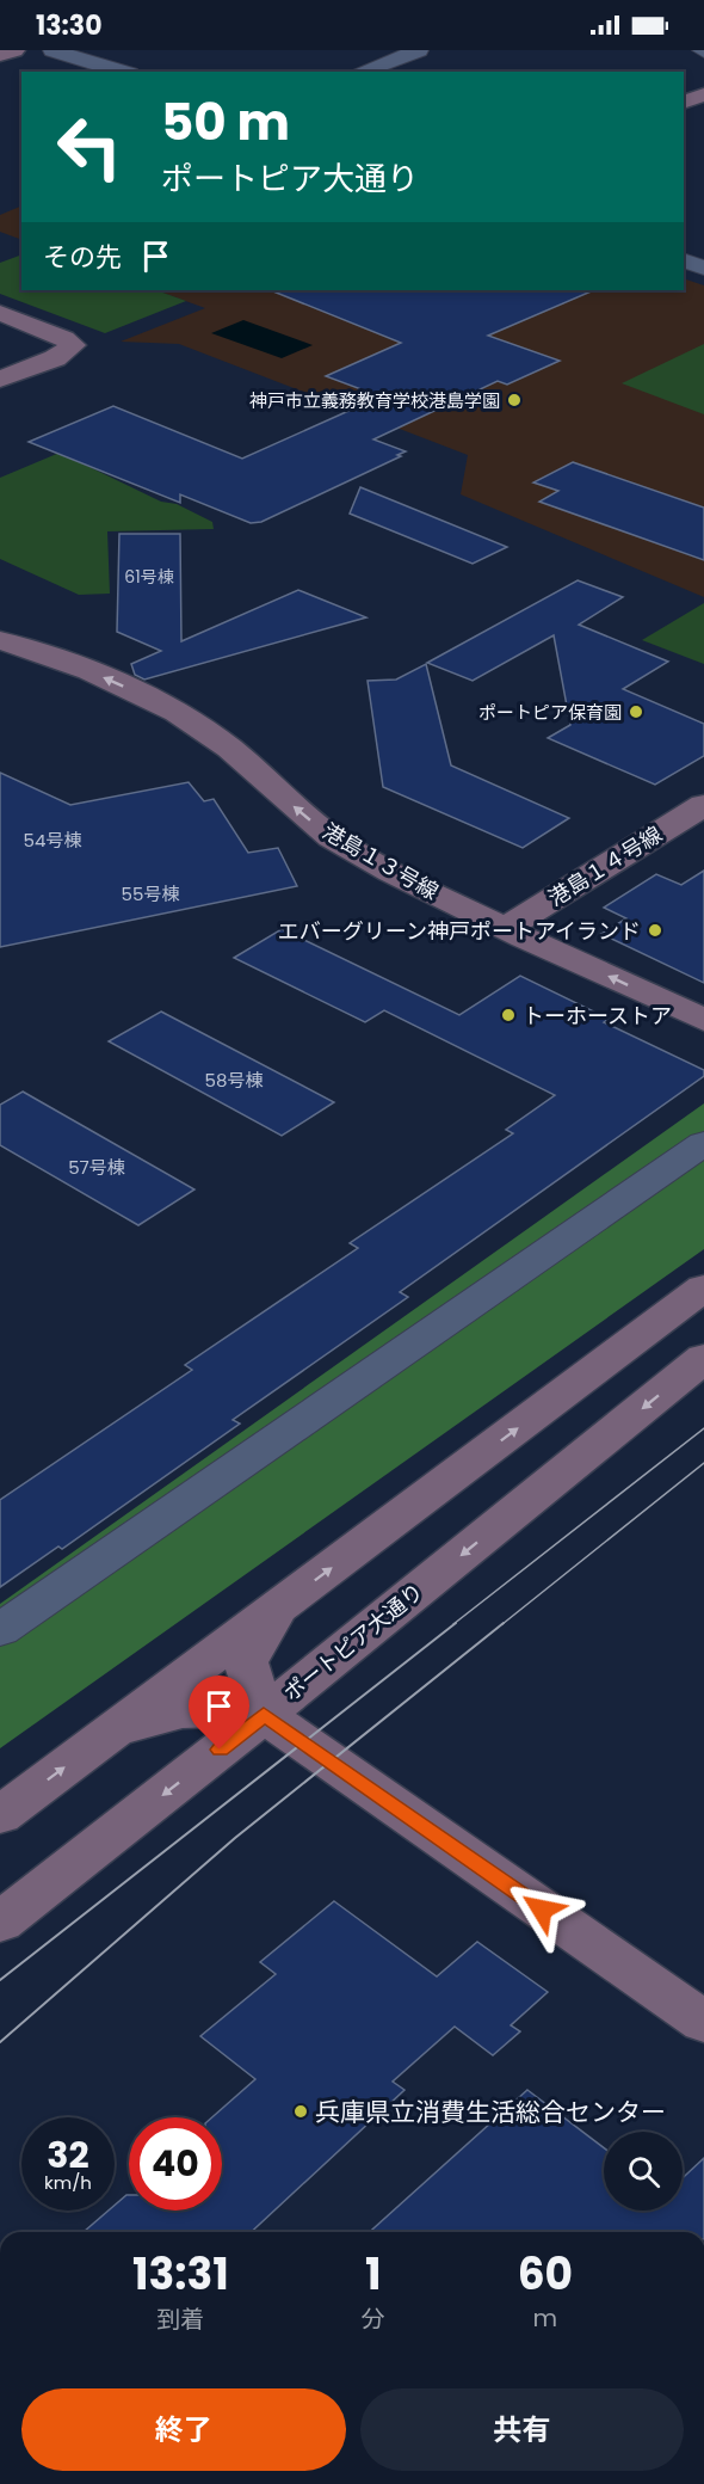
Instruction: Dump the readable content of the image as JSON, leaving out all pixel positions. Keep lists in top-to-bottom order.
{
  "streets": {
    "street": ["港島１３号線", "港島１４号線", "ポートピア大通り"]
  },
  "crossings": [
    ["港島１３号線", "港島１４号線"]
  ],
  "one_way": ["港島１３号線"],
  "places": [
    "神戸市立義務教育学校港島学園",
    "ポートピア保育園",
    "エバーグリーン神戸ポートアイランド",
    "トーホーストア",
    "兵庫県立消費生活総合センター"
  ],
  "house_numbers": [
    "61号棟",
    "54号棟",
    "55号棟",
    "58号棟",
    "57号棟"
  ],
  "page": {
    "status": "13:30",
    "turn": ["50 m", "ポートピア大通り"],
    "then": "その先",
    "speed": "32 km/h",
    "limit": "40",
    "eta": [
      "13:31",
      "到着",
      "1",
      "分",
      "60",
      "m"
    ],
    "buttons": ["終了", "共有"]
  }
}
